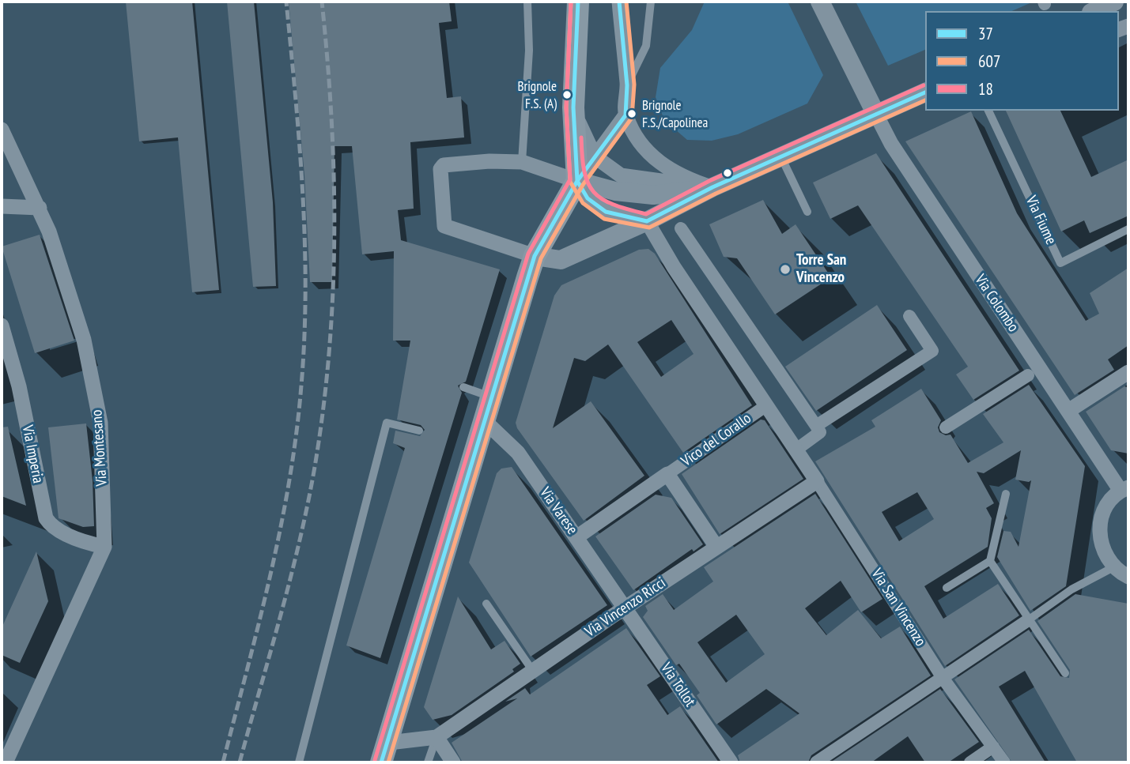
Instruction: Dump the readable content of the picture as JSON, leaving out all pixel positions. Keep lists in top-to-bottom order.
{
  "streets": {
    "street": [
      "Via Colombo",
      "Vico del Corallo",
      "Via Montesano",
      "Via Imperia",
      "Via Varese",
      "Via Vincenzo Ricci",
      "Via San Vincenzo",
      "Via Tollot"
    ],
    "lane": ["Via Fiume"]
  },
  "crossings": [
    ["Vico del Corallo", "Via Varese"],
    ["Vico del Corallo", "Via Vincenzo Ricci"],
    ["Vico del Corallo", "Via San Vincenzo"],
    ["Via Montesano", "Via Imperia"],
    ["Via Varese", "Via Vincenzo Ricci"],
    ["Via Varese", "Via Tollot"],
    ["Via Vincenzo Ricci", "Via San Vincenzo"],
    ["Via Vincenzo Ricci", "Via Tollot"]
  ],
  "places": ["Brignole F.S. (A)", "Brignole F.S./Capolinea", "Torre San Vincenzo"],
  "lines": ["transit line 37", "transit line 607", "transit line 18"],
  "legend": ["37", "607", "18"]
}
